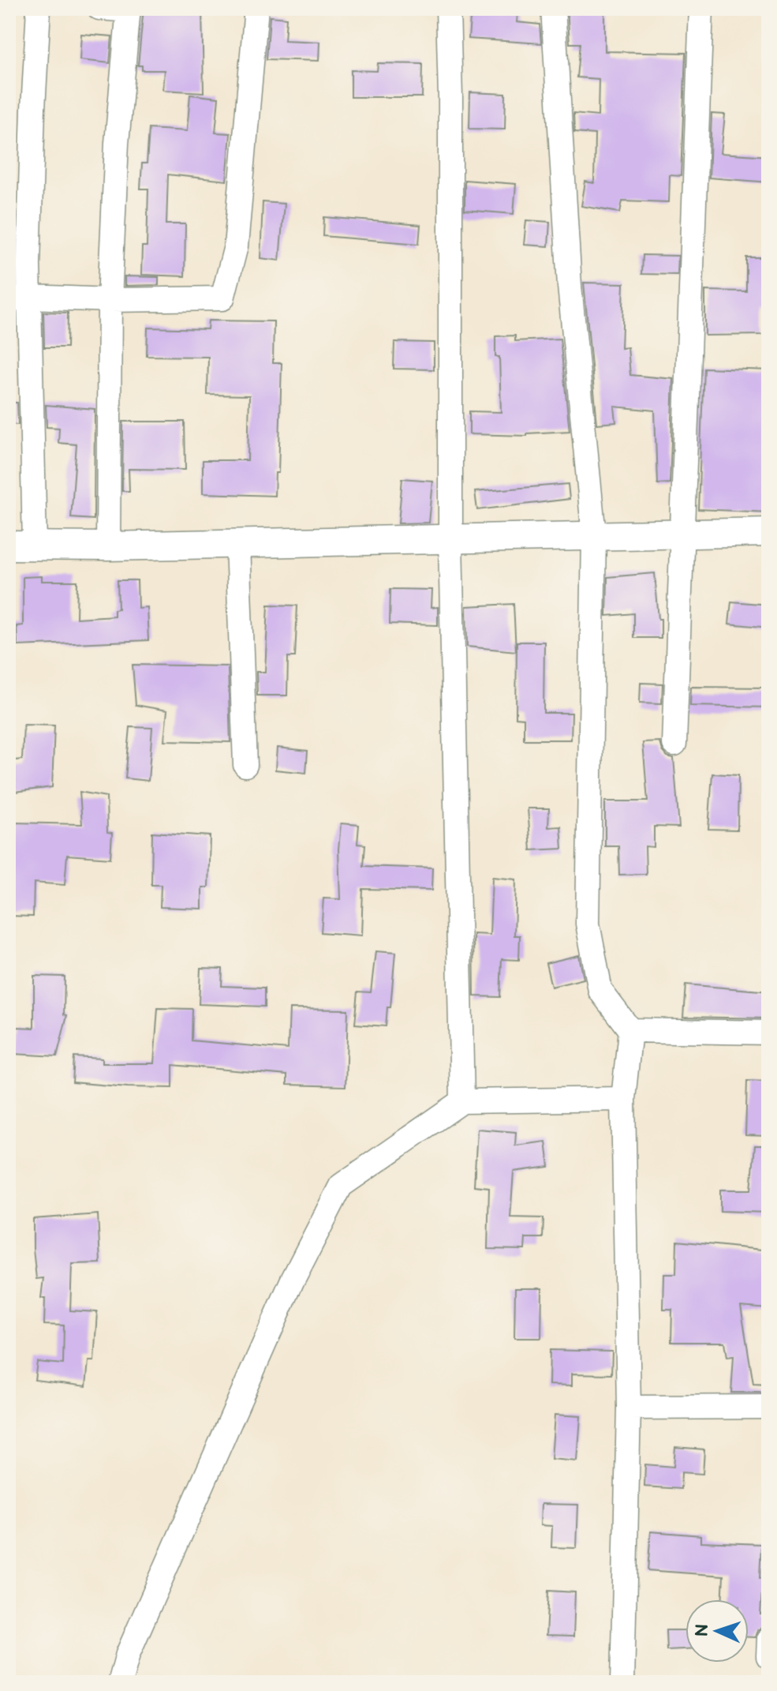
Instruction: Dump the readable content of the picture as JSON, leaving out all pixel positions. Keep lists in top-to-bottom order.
{
  "north": "left"
}
